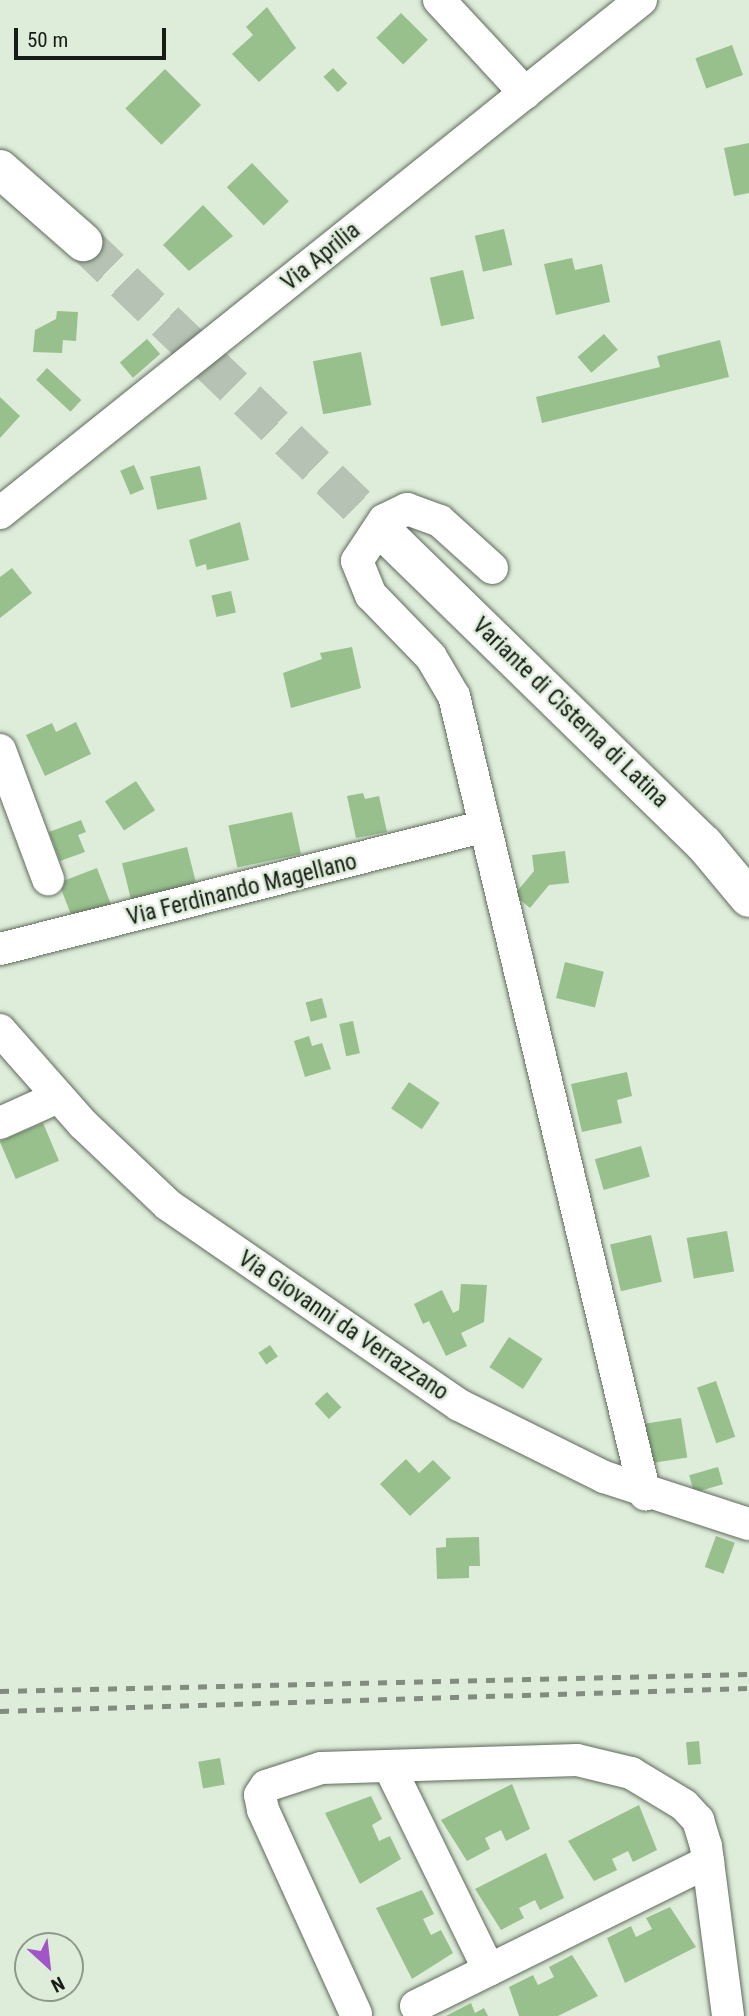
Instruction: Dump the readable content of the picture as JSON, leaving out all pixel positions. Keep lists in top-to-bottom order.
{
  "streets": {
    "main road": ["Variante di Cisterna di Latina"],
    "street": ["Via Aprilia", "Via Ferdinando Magellano", "Via Giovanni da Verrazzano"]
  },
  "scale_bar": "50 m",
  "north": "bottom right"
}
